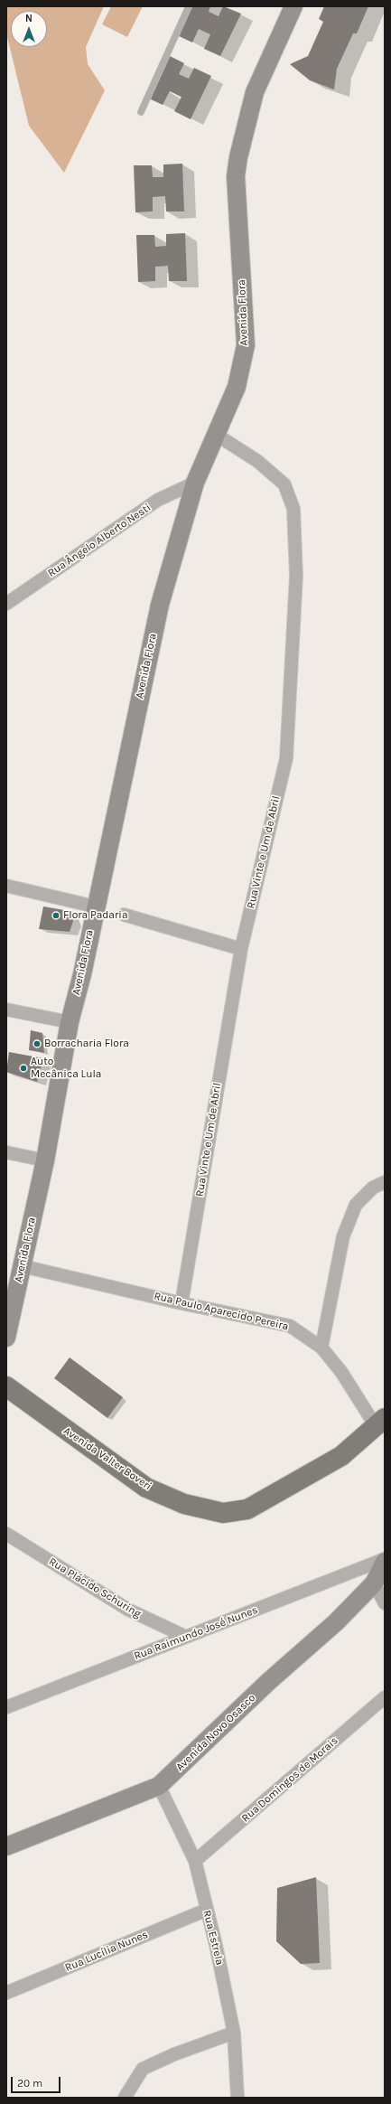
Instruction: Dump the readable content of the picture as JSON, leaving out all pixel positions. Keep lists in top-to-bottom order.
{
  "streets": {
    "main road": ["Avenida Flora", "Avenida Valter Boveri", "Avenida Novo Osasco"],
    "street": [
      "Rua Ângelo Alberto Nesti",
      "Rua Vinte e Um de Abril",
      "Rua Paulo Aparecido Pereira",
      "Rua Plácido Schuring",
      "Rua Raimundo José Nunes",
      "Rua Domingos de Morais",
      "Rua Estrela",
      "Rua Lucília Nunes"
    ]
  },
  "crossings": [
    ["Avenida Flora", "Rua Ângelo Alberto Nesti"],
    ["Avenida Flora", "Rua Vinte e Um de Abril"],
    ["Avenida Flora", "Rua Paulo Aparecido Pereira"],
    ["Rua Vinte e Um de Abril", "Rua Paulo Aparecido Pereira"],
    ["Rua Paulo Aparecido Pereira", "Avenida Valter Boveri"],
    ["Rua Plácido Schuring", "Rua Raimundo José Nunes"],
    ["Avenida Novo Osasco", "Rua Estrela"],
    ["Rua Domingos de Morais", "Rua Estrela"],
    ["Rua Estrela", "Rua Lucília Nunes"]
  ],
  "places": ["Flora Padaria", "Borracharia Flora", "Auto Mecânica Lula"],
  "scale_bar": "20 m",
  "north": "top"
}
